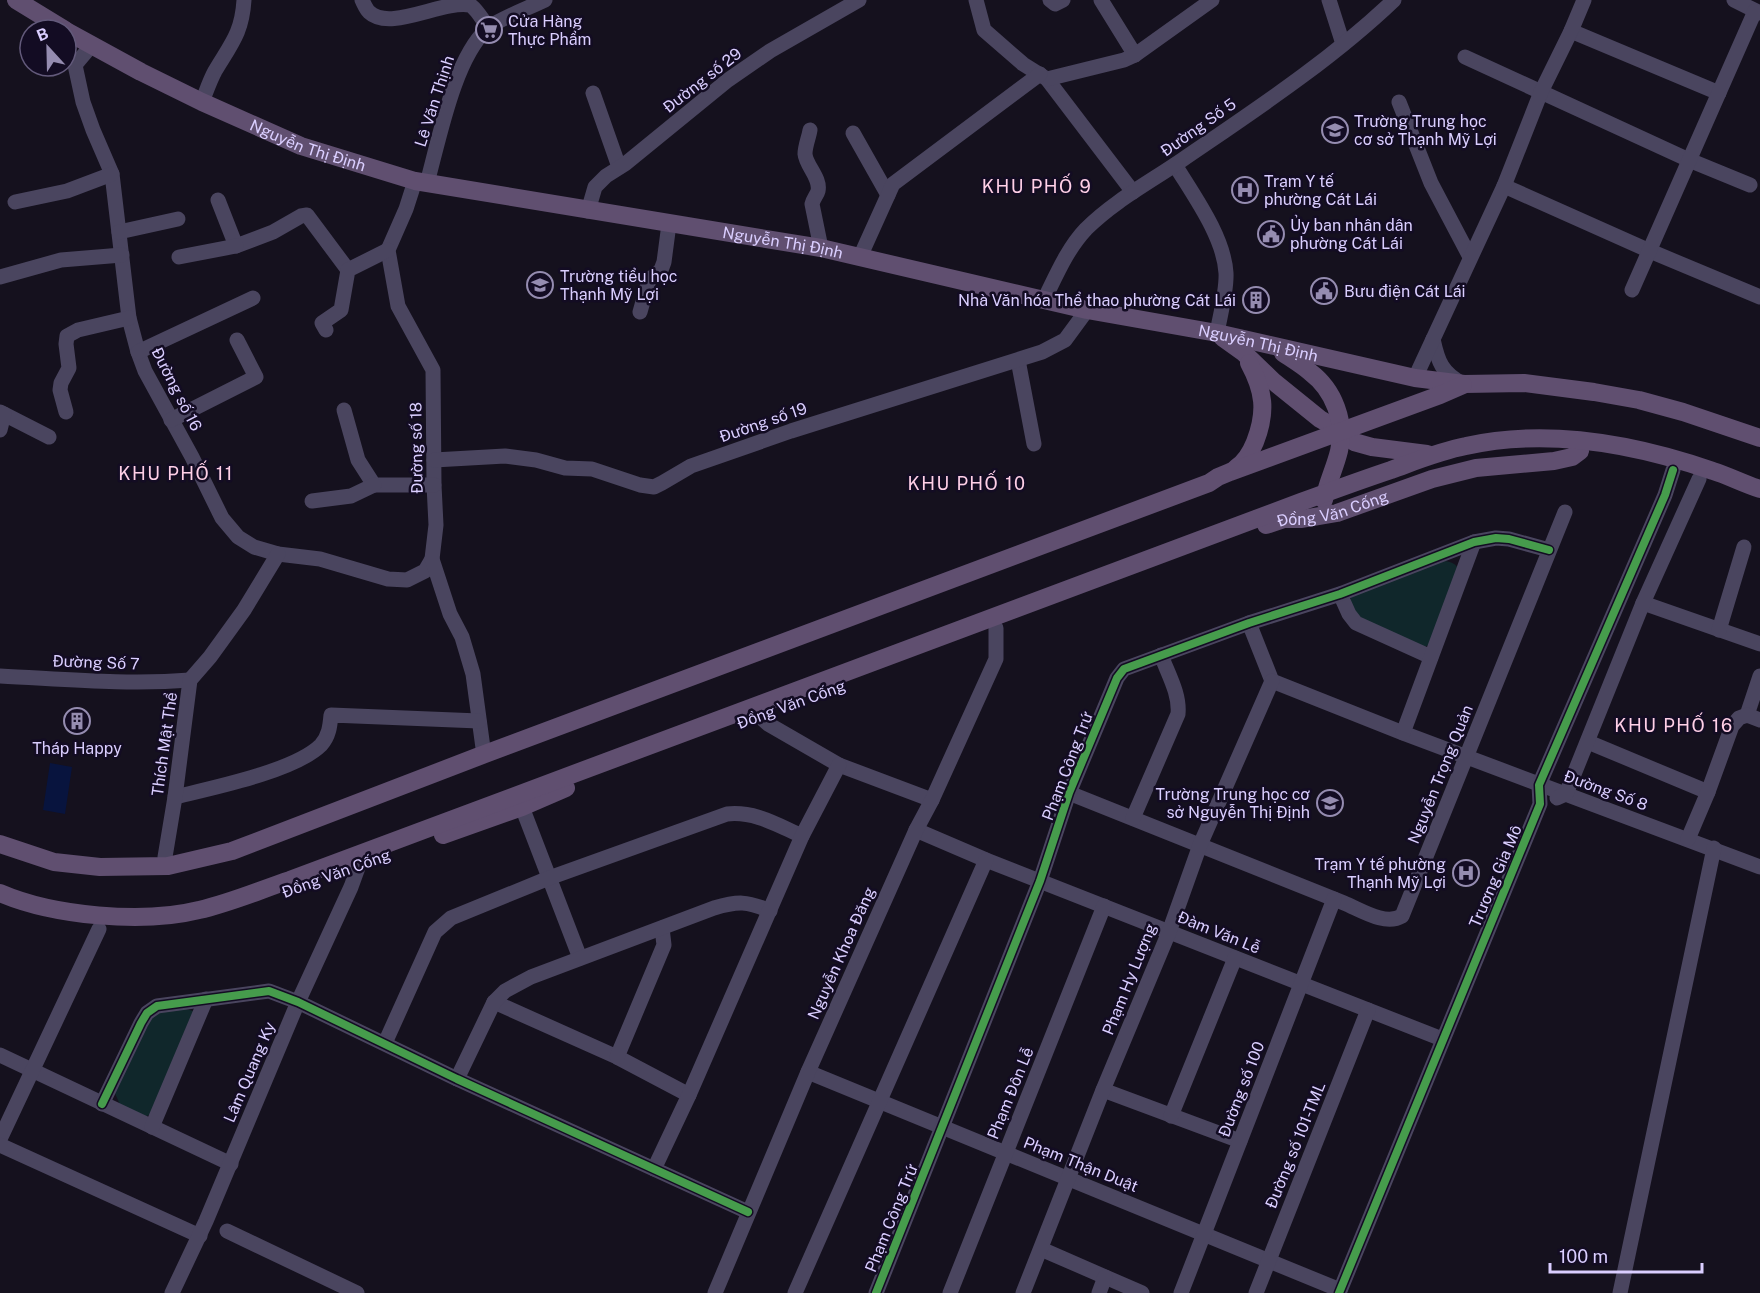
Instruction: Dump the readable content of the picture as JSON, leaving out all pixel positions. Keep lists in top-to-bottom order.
{
  "streets": {
    "main road": ["Nguyễn Thị Định", "Đồng Văn Cống"],
    "street": [
      "Đường số 29",
      "Lê Văn Thịnh",
      "Đường Số 5",
      "Đường số 16",
      "Đường số 19",
      "Đường số 18",
      "Đường Số 7",
      "Thích Mật Thể",
      "Phạm Công Trứ",
      "Nguyễn Trọng Quản",
      "Đường Số 8",
      "Trương Gia Mô",
      "Đàm Văn Lễ",
      "Nguyễn Khoa Đăng",
      "Phạm Hy Lượng",
      "Lâm Quang Ky",
      "Đường số 100",
      "Phạm Đôn Lễ",
      "Đường số 101-TML",
      "Phạm Thận Duật"
    ]
  },
  "crossings": [
    ["Đường số 29", "Nguyễn Thị Định"],
    ["Lê Văn Thịnh", "Nguyễn Thị Định"],
    ["Đường Số 5", "Nguyễn Thị Định"],
    ["Nguyễn Thị Định", "Đường số 16"],
    ["Nguyễn Thị Định", "Đường số 19"],
    ["Đường số 16", "Đường số 18"],
    ["Đường số 16", "Thích Mật Thể"],
    ["Đường số 19", "Đường số 18"],
    ["Đồng Văn Cống", "Nguyễn Khoa Đăng"],
    ["Đồng Văn Cống", "Lâm Quang Ky"],
    ["Đường Số 7", "Thích Mật Thể"],
    ["Phạm Công Trứ", "Nguyễn Trọng Quản"],
    ["Phạm Công Trứ", "Đàm Văn Lễ"],
    ["Phạm Công Trứ", "Phạm Thận Duật"],
    ["Nguyễn Trọng Quản", "Đường Số 8"],
    ["Nguyễn Trọng Quản", "Phạm Hy Lượng"],
    ["Nguyễn Trọng Quản", "Đường số 100"],
    ["Đường Số 8", "Trương Gia Mô"],
    ["Đường Số 8", "Phạm Hy Lượng"],
    ["Trương Gia Mô", "Đàm Văn Lễ"],
    ["Trương Gia Mô", "Phạm Thận Duật"],
    ["Đàm Văn Lễ", "Nguyễn Khoa Đăng"],
    ["Đàm Văn Lễ", "Phạm Hy Lượng"],
    ["Đàm Văn Lễ", "Đường số 100"],
    ["Đàm Văn Lễ", "Phạm Đôn Lễ"],
    ["Đàm Văn Lễ", "Đường số 101-TML"],
    ["Nguyễn Khoa Đăng", "Phạm Thận Duật"],
    ["Phạm Hy Lượng", "Phạm Thận Duật"],
    ["Đường số 100", "Phạm Thận Duật"],
    ["Phạm Đôn Lễ", "Phạm Thận Duật"],
    ["Đường số 101-TML", "Phạm Thận Duật"]
  ],
  "districts": [
    "KHU PHỐ 9",
    "KHU PHỐ 11",
    "KHU PHỐ 10",
    "KHU PHỐ 16"
  ],
  "places": {
    "supermarket": ["Cửa Hàng Thực Phẩm"],
    "school or university": ["Trường Trung học cơ sở Thạnh Mỹ Lợi", "Trường tiểu học Thạnh Mỹ Lợi", "Trường Trung học cơ sở Nguyễn Thị Định"],
    "hospital": ["Trạm Y tế phường Cát Lái", "Trạm Y tế phường Thạnh Mỹ Lợi"],
    "public building": ["Ủy ban nhân dân phường Cát Lái", "Bưu điện Cát Lái"],
    "building": ["Nhà Văn hóa Thể thao phường Cát Lái", "Tháp Happy"]
  },
  "scale_bar": "100 m",
  "north": "top"
}
